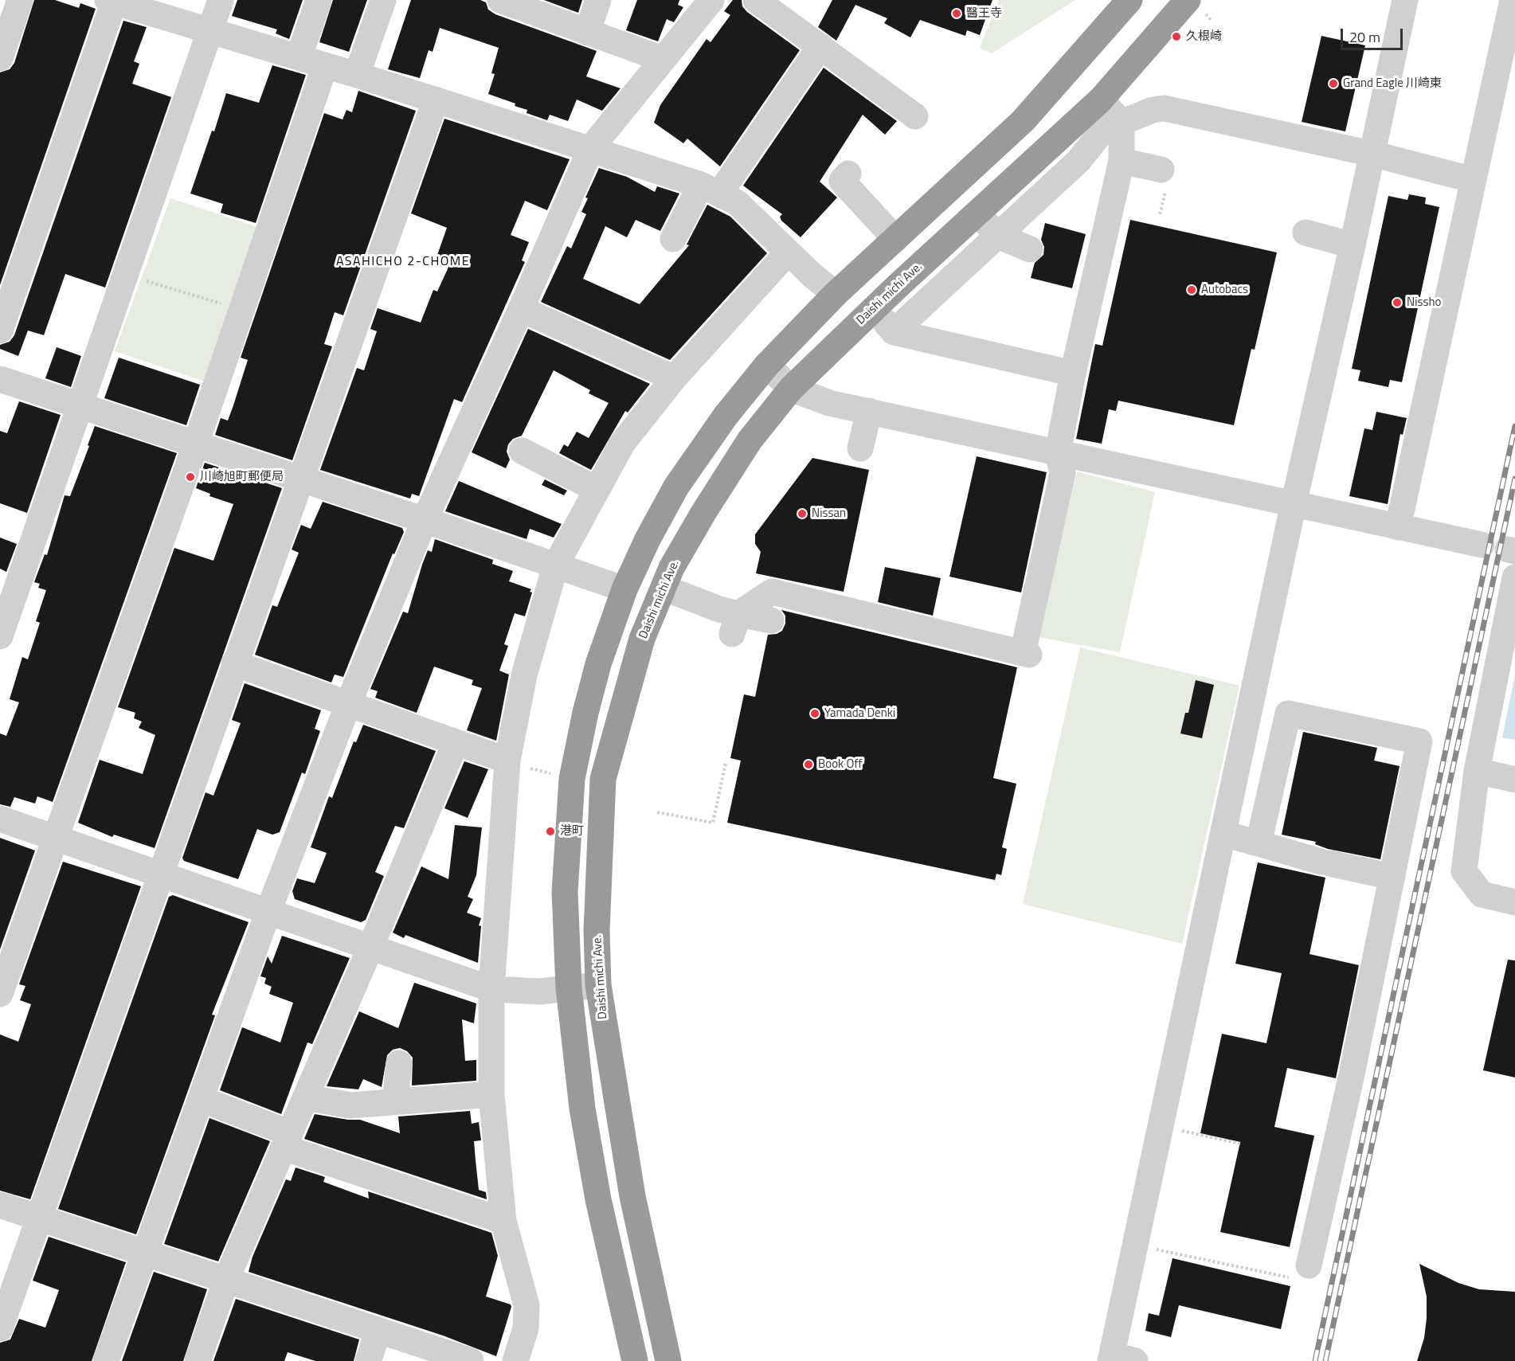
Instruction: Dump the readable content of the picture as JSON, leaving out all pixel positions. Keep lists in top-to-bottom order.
{
  "streets": {
    "highway": ["Daishi michi Ave."]
  },
  "districts": ["ASAHICHO 2-CHOME"],
  "places": [
    "醫王寺",
    "久根崎",
    "Grand Eagle 川崎東",
    "Autobacs",
    "Nissho",
    "川崎旭町郵便局",
    "Nissan",
    "Yamada Denki",
    "Book Off",
    "港町"
  ],
  "scale_bar": "20 m"
}
